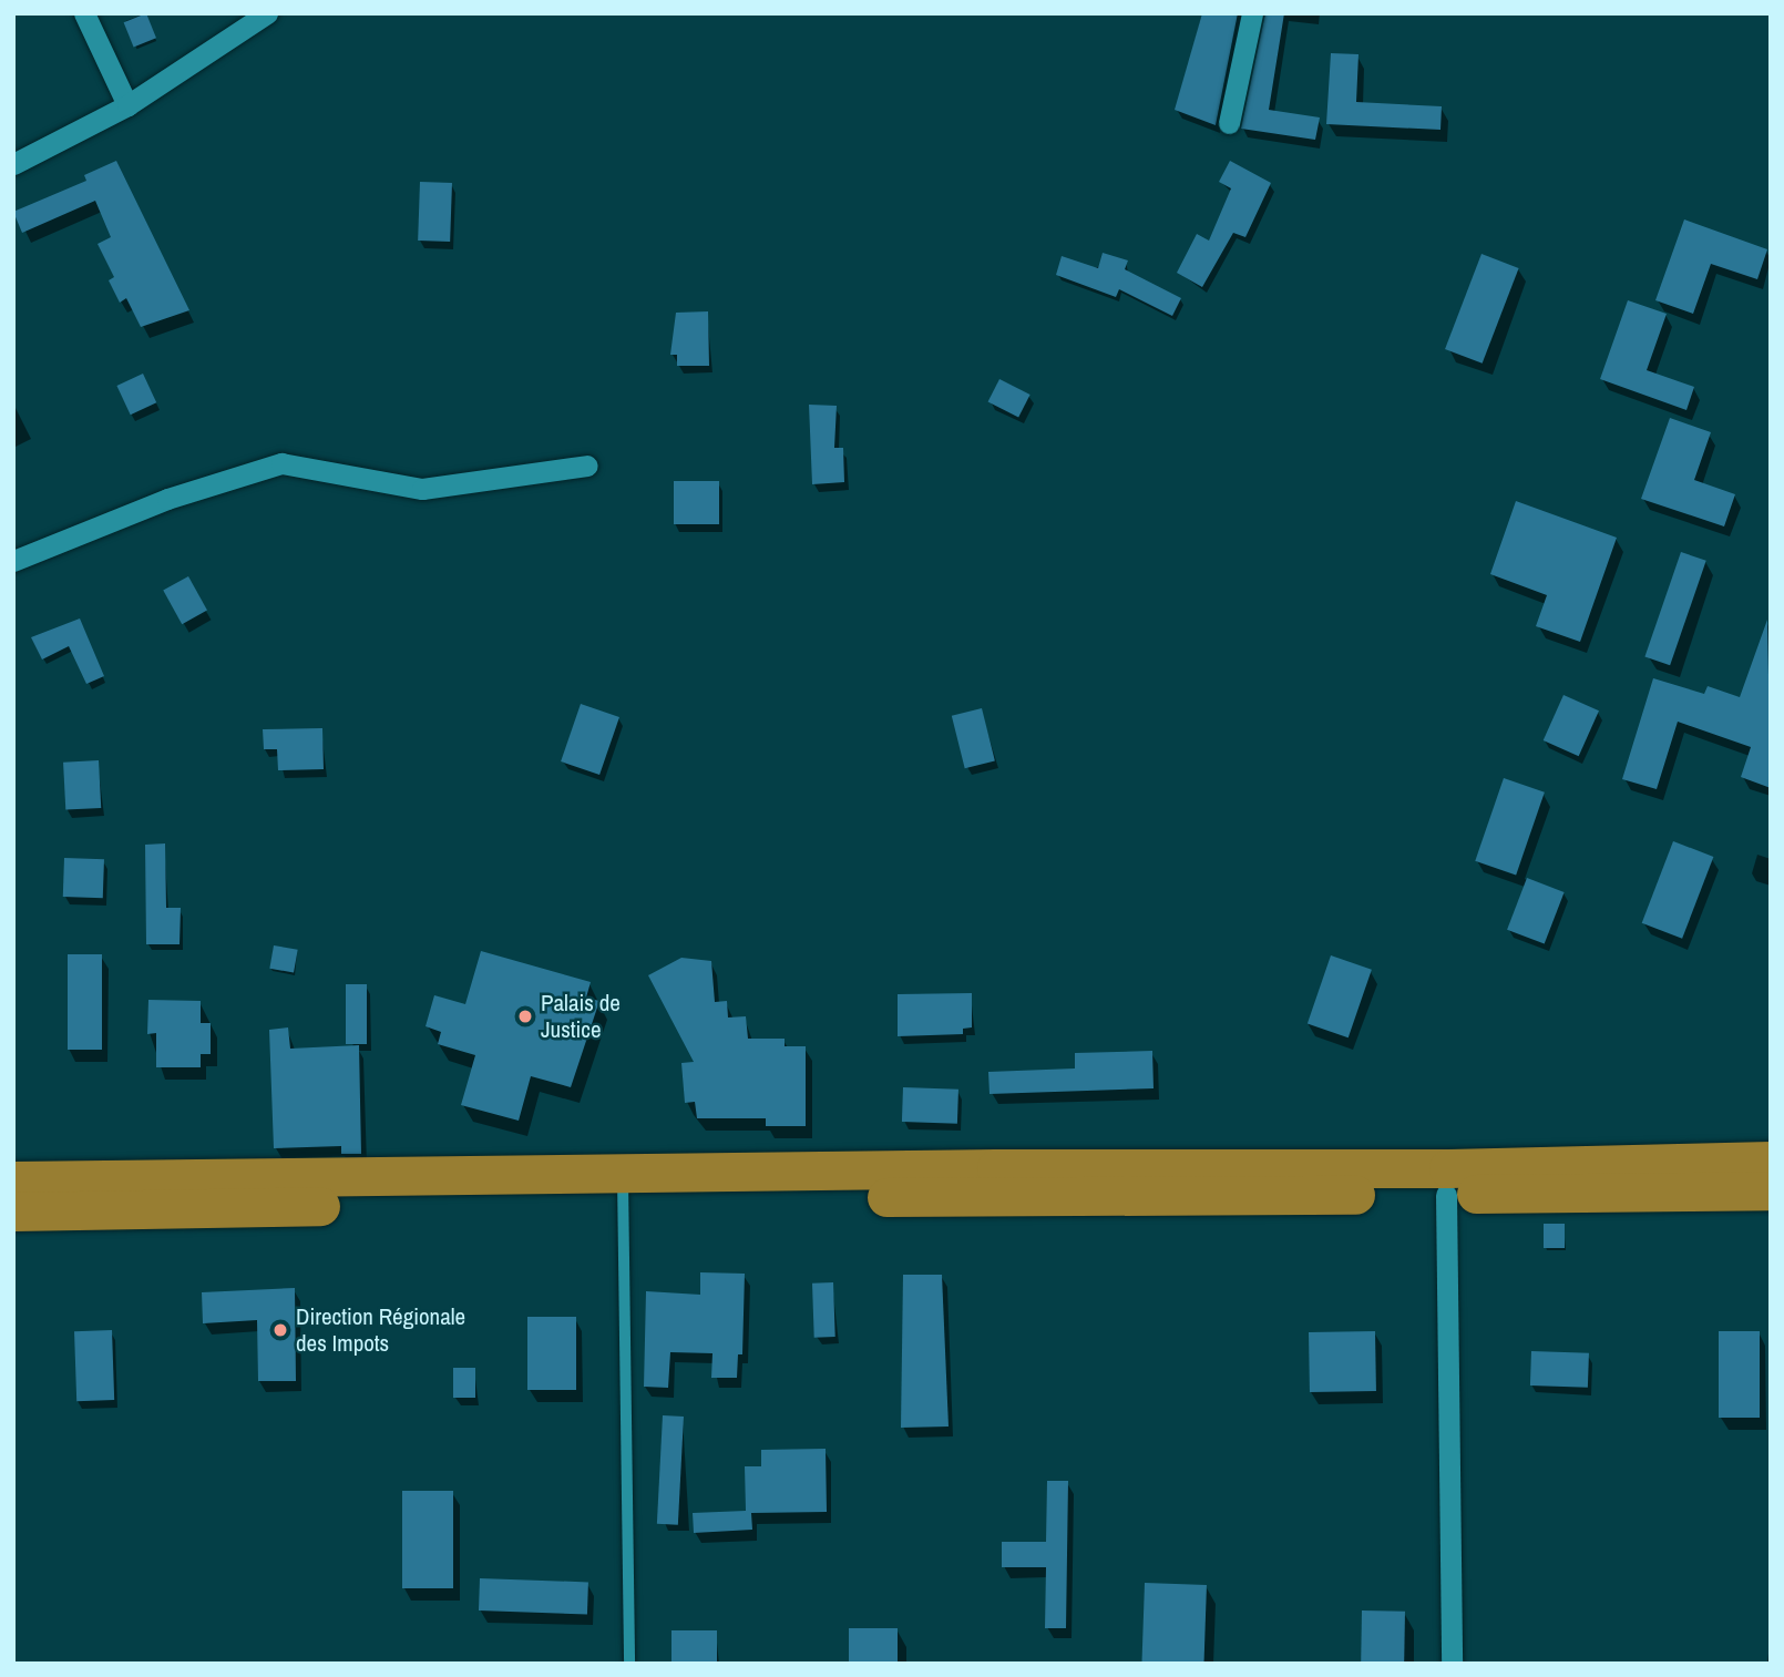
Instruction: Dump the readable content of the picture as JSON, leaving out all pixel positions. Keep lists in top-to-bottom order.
{
  "places": ["Palais de Justice", "Direction Régionale des Impots"]
}
